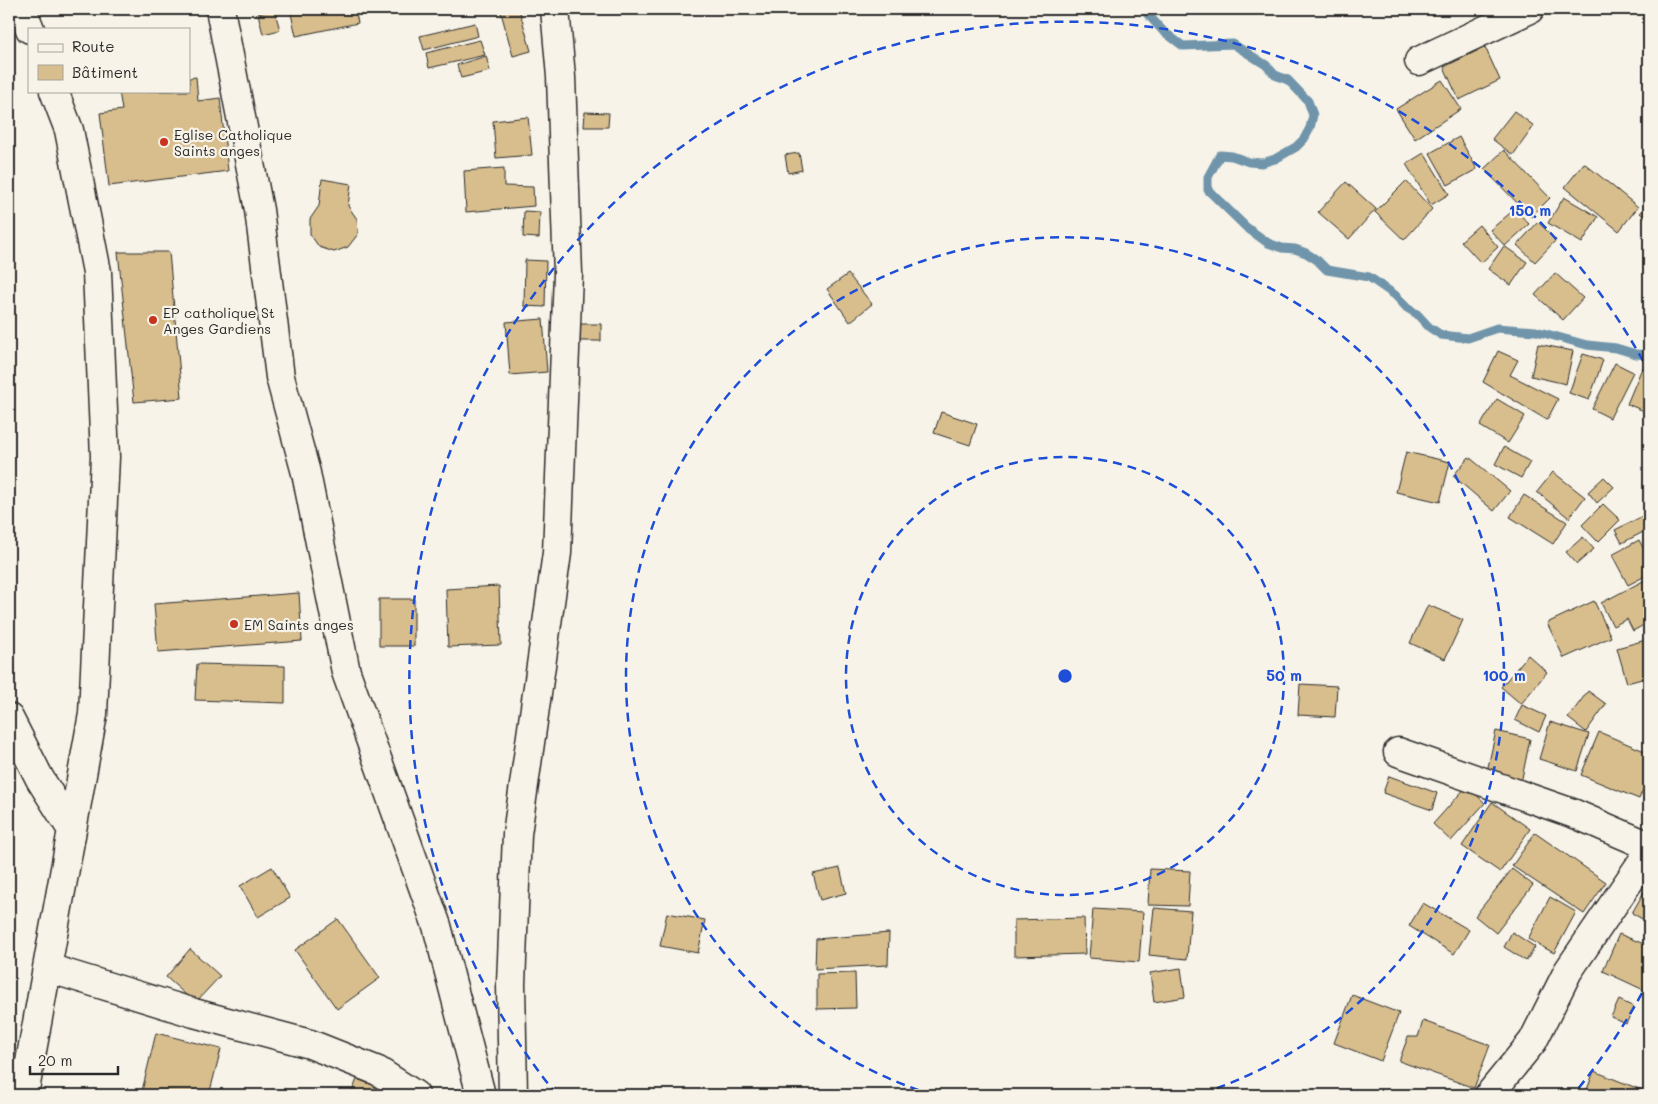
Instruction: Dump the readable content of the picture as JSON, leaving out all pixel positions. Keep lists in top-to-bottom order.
{
  "places": ["Eglise Catholique Saints anges", "EP catholique St Anges Gardiens", "EM Saints anges"],
  "legend": ["Route", "Bâtiment"],
  "scale_bar": "20 m",
  "rings": ["150 m", "50 m", "100 m"]
}
